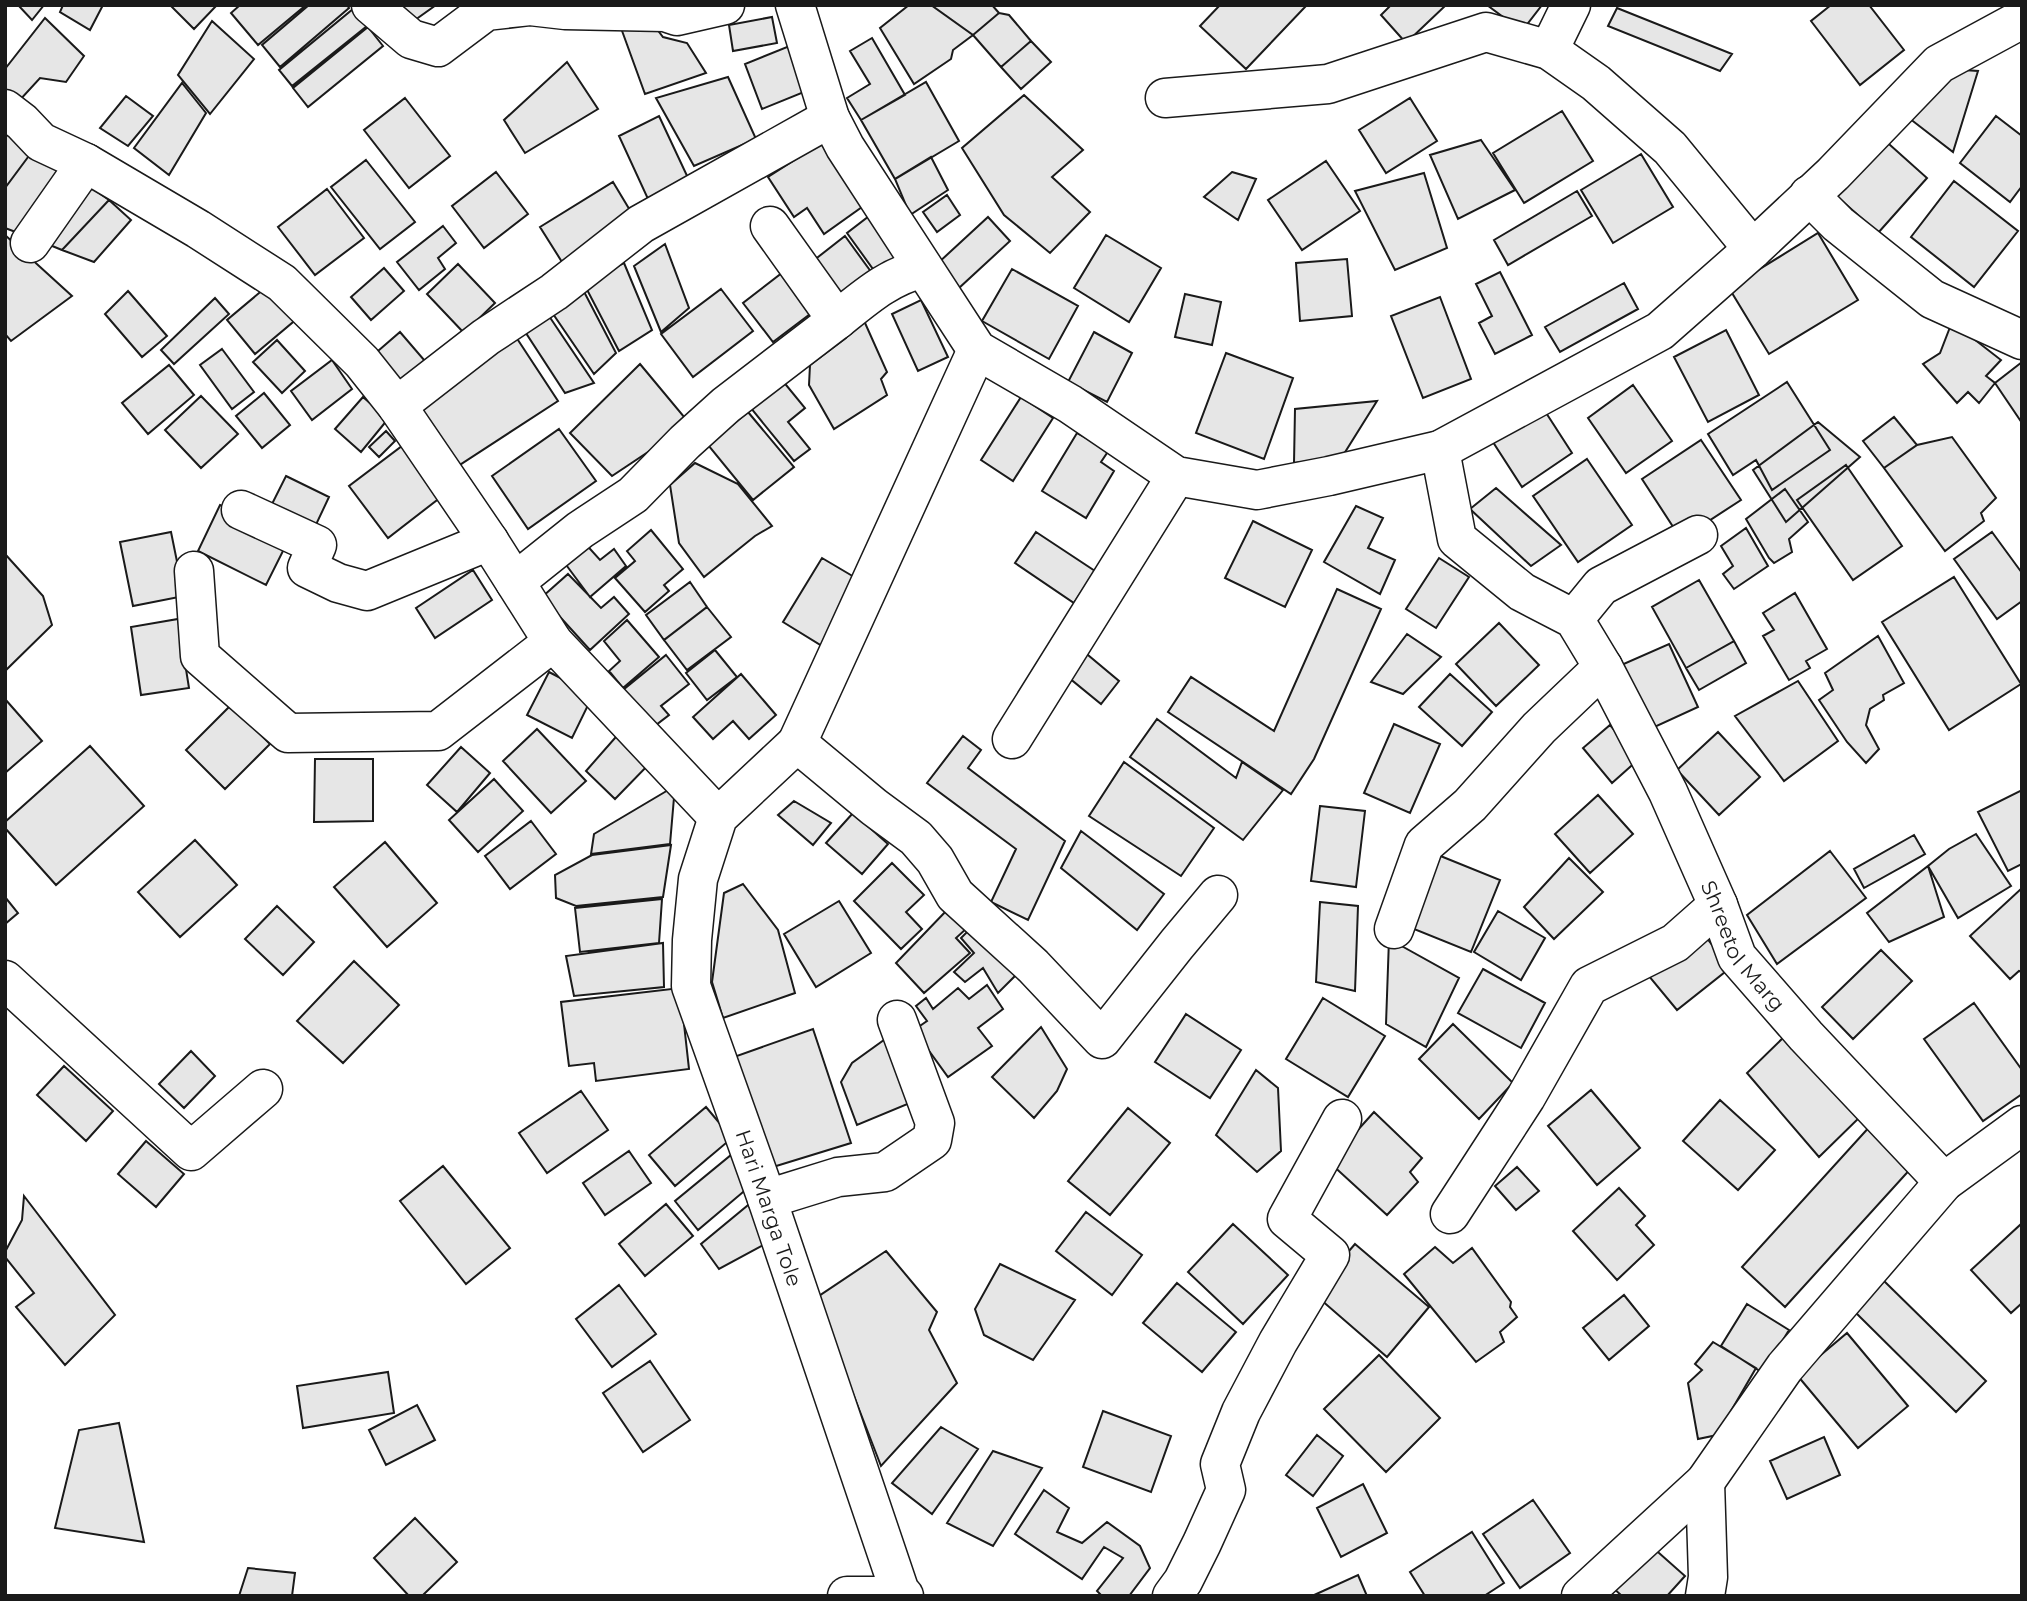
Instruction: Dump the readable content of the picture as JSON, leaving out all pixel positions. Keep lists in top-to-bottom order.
{
  "streets": {
    "street": ["Shreetol Marg", "Hari Marga Tole"]
  }
}
